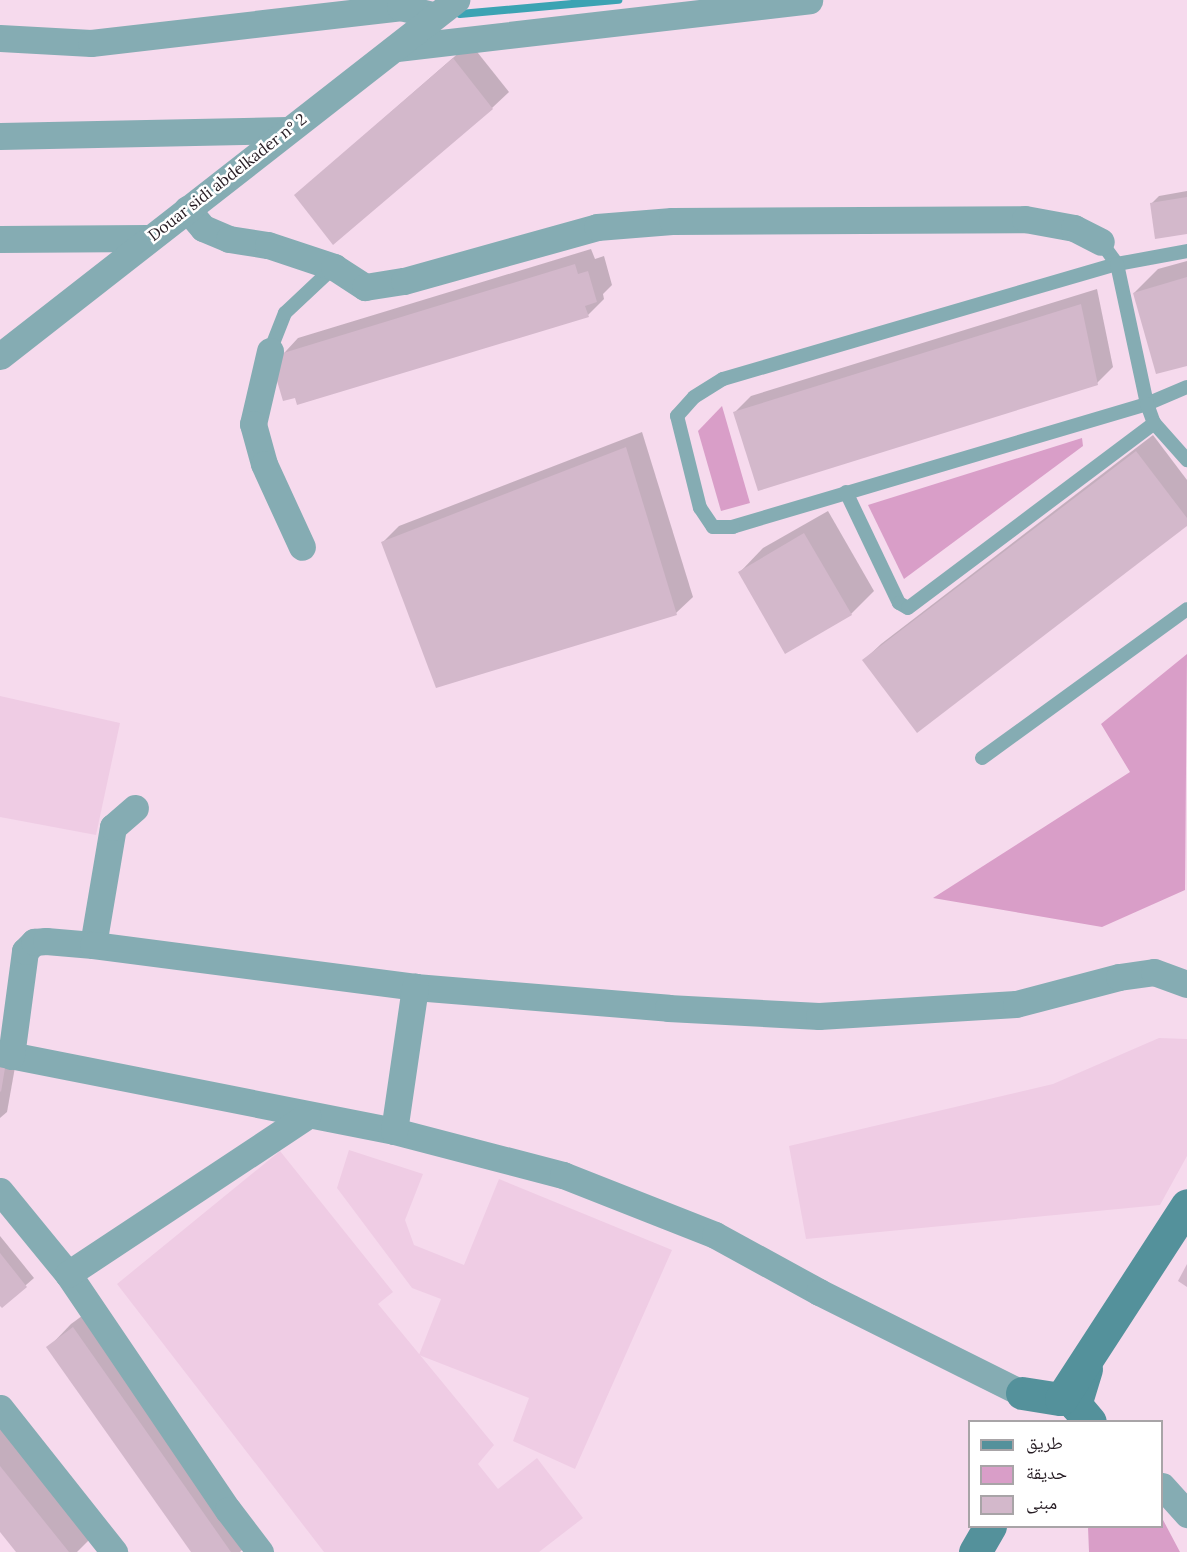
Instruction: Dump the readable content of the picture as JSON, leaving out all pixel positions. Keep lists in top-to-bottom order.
{
  "streets": {
    "street": ["Douar sidi abdelkader n° 2"]
  },
  "legend": ["طريق", "حديقة", "مبنى"]
}
